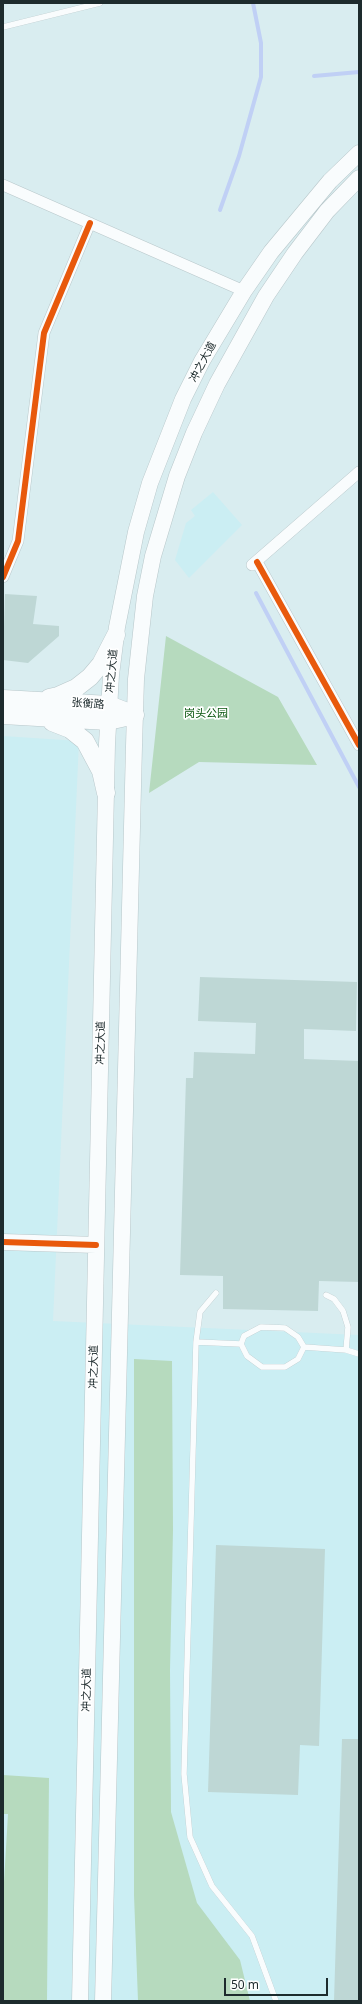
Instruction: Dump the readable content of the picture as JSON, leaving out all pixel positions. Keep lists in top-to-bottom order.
{
  "streets": {
    "main road": ["冲之大道", "张衡路"]
  },
  "crossings": [
    ["冲之大道", "张衡路"]
  ],
  "parks": ["岗头公园"],
  "scale_bar": "50 m"
}
